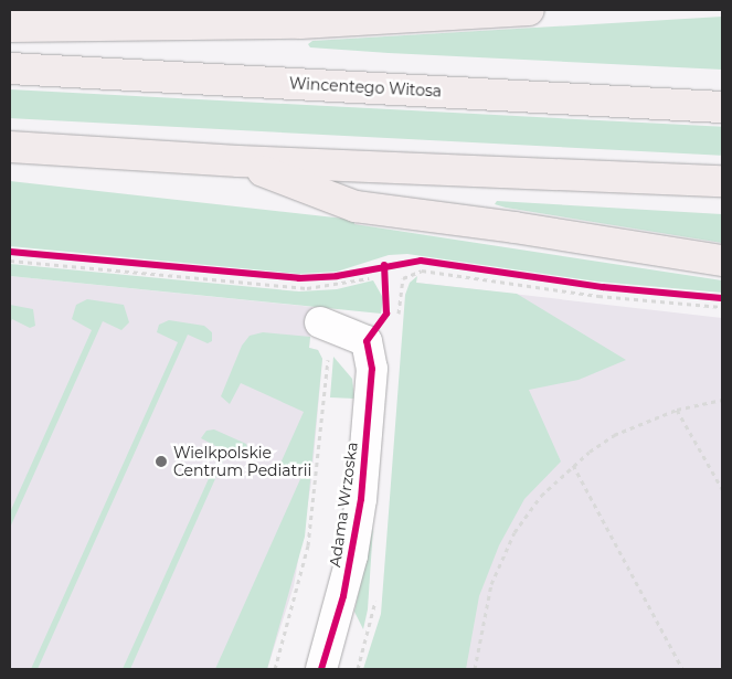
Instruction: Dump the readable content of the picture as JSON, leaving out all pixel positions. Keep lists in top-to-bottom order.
{
  "streets": {
    "main road": ["Wincentego Witosa"],
    "street": ["Adama Wrzoska"]
  },
  "places": ["Wielkpolskie Centrum Pediatrii"]
}
